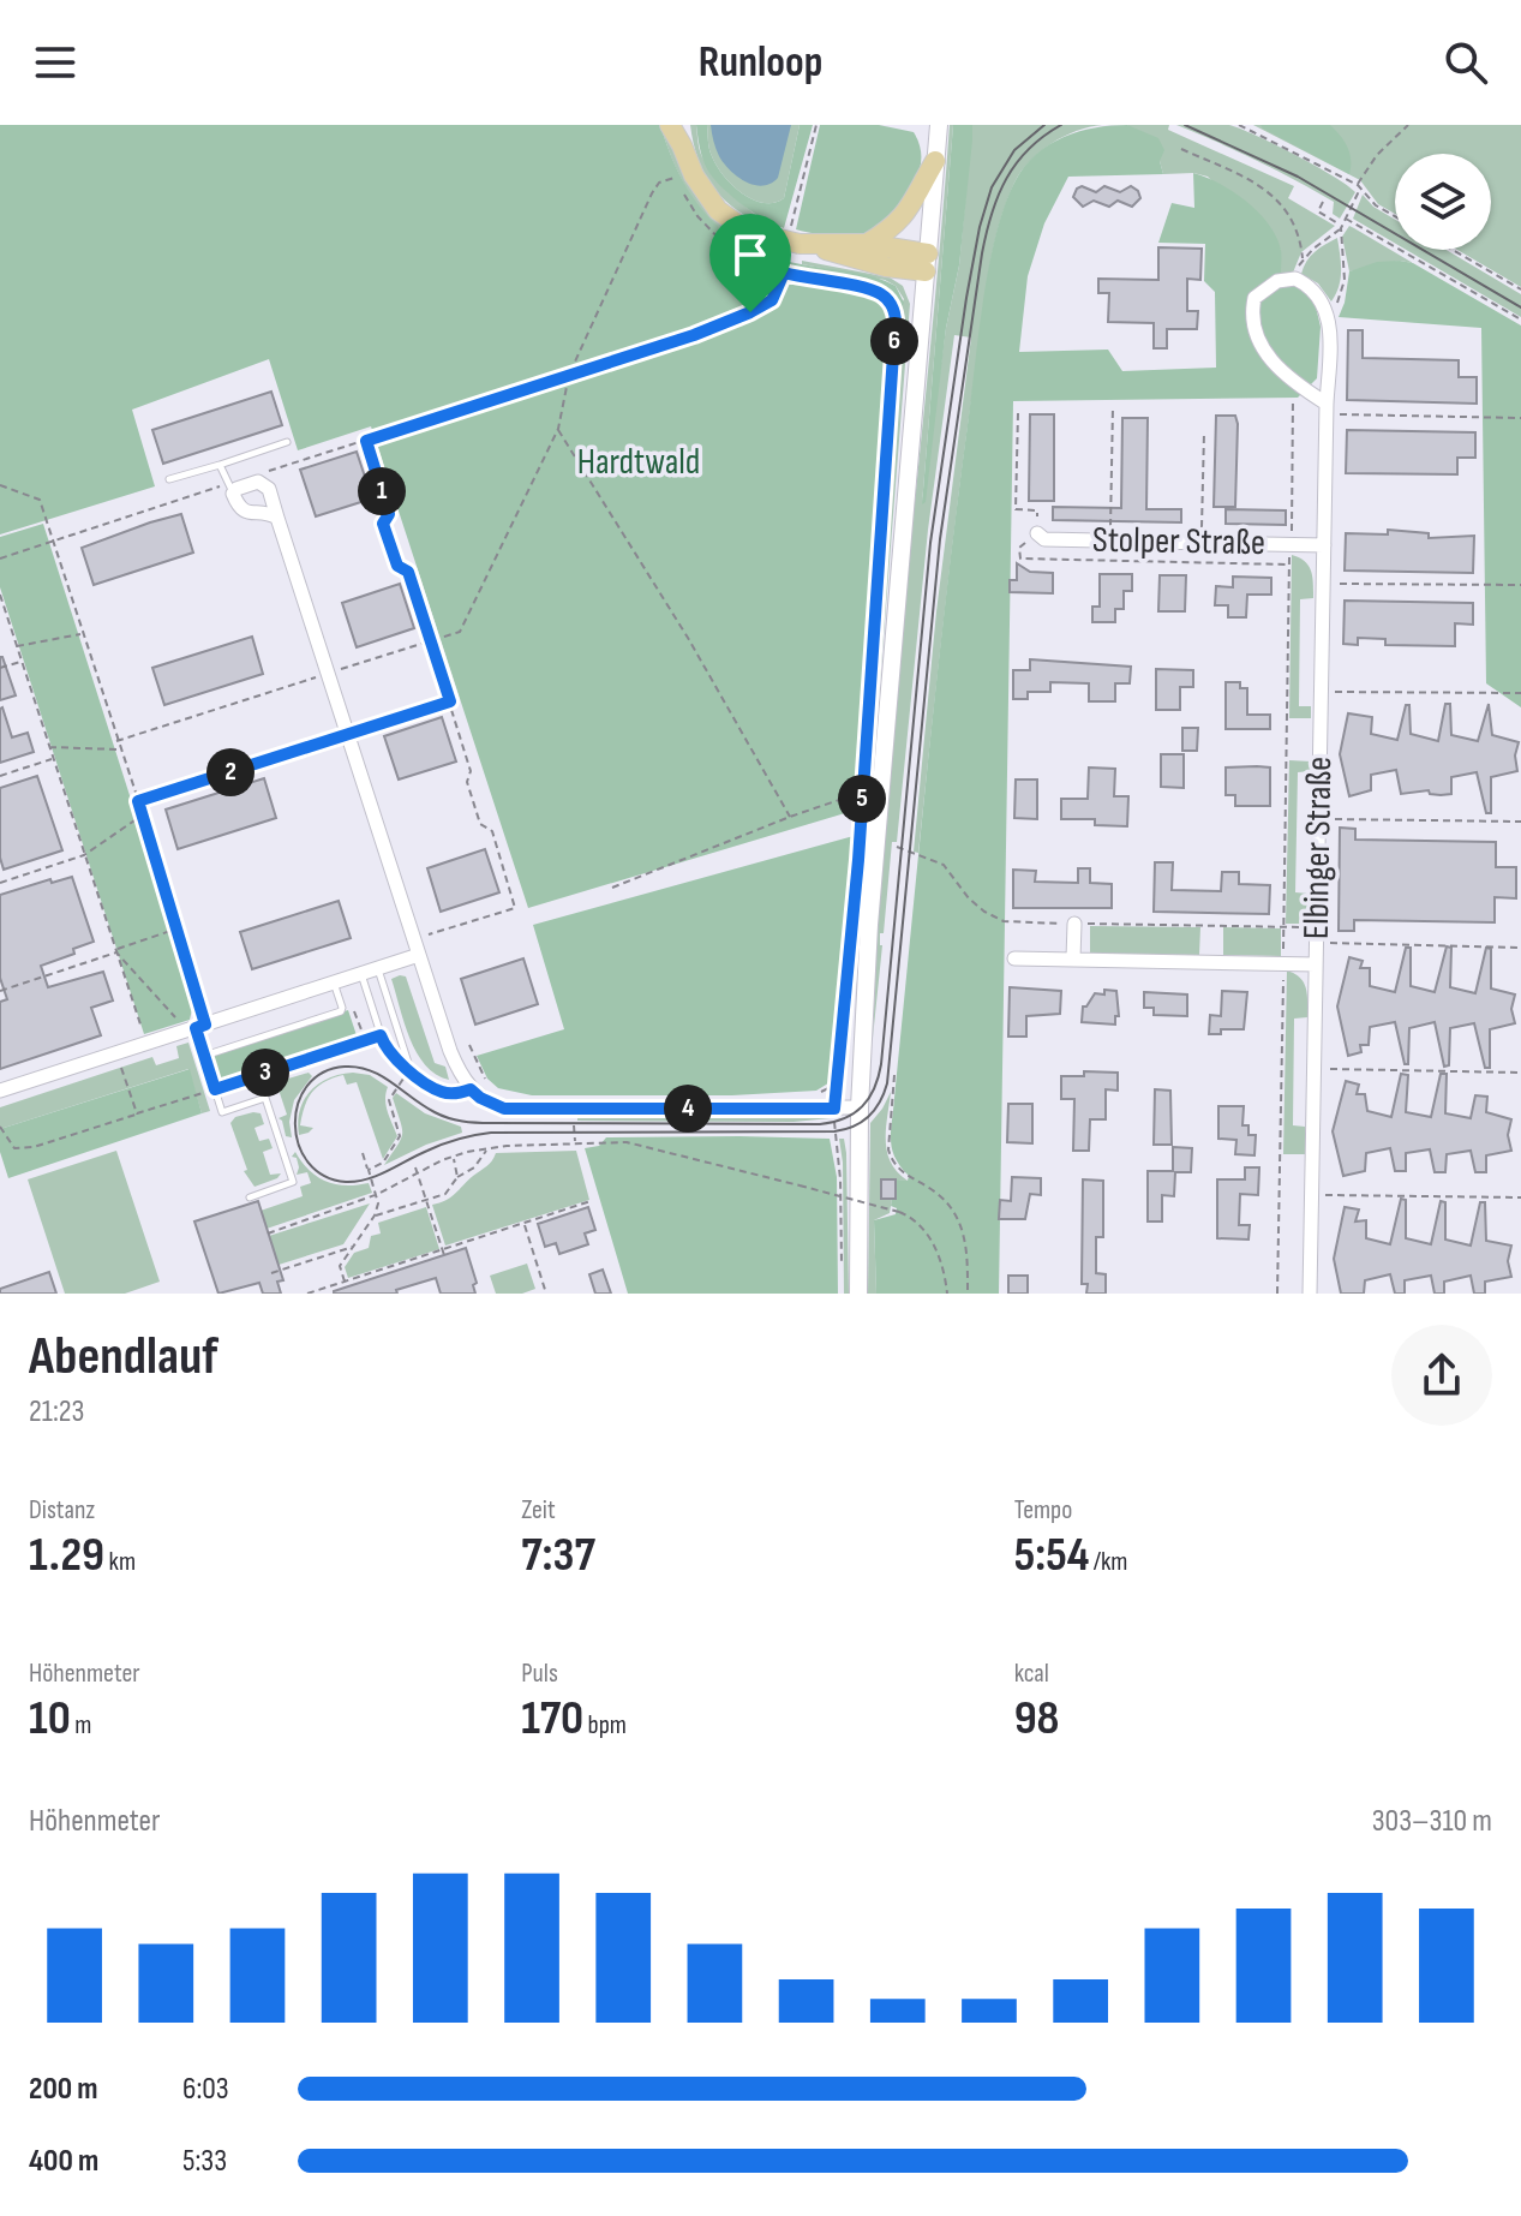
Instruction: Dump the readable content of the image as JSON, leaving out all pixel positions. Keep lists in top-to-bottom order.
{
  "streets": {
    "street": ["Stolper Straße", "Elbinger Straße"]
  },
  "crossings": [
    ["Stolper Straße", "Elbinger Straße"]
  ],
  "parks": ["Hardtwald"],
  "page": {
    "header": "Runloop",
    "pins": [
      "6",
      "1",
      "2",
      "5",
      "3",
      "4"
    ],
    "heading": ["Abendlauf", "21:23"],
    "stats": [
      ["Distanz", "1.29 km"],
      ["Zeit", "7:37"],
      ["Tempo", "5:54 /km"],
      ["Höhenmeter", "10 m"],
      ["Puls", "170 bpm"],
      ["kcal", "98"]
    ],
    "chart": ["Höhenmeter", "303–310 m"],
    "list": [
      {
        "name": "200 m",
        "note": "6:03"
      },
      {
        "name": "400 m",
        "note": "5:33"
      }
    ]
  }
}
